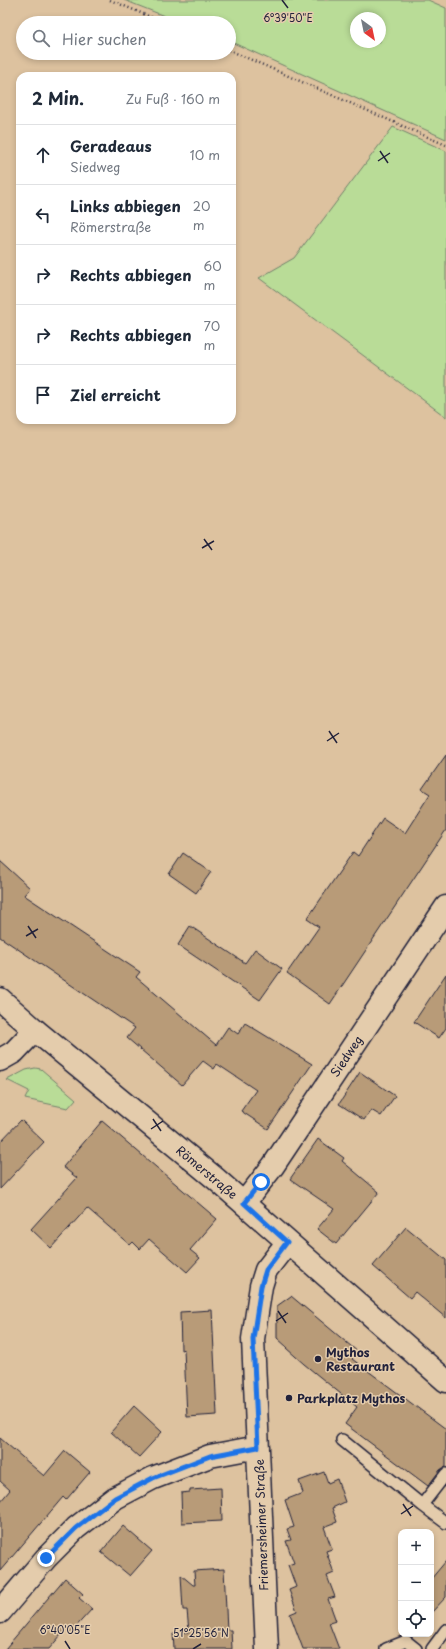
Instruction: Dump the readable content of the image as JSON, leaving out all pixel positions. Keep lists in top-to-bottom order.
{
  "streets": {
    "street": ["Siedweg", "Römerstraße", "Friemersheimer Straße"]
  },
  "crossings": [
    ["Siedweg", "Römerstraße"],
    ["Römerstraße", "Friemersheimer Straße"]
  ],
  "places": ["Mythos Restaurant", "Parkplatz Mythos"],
  "north": "bottom right",
  "page": {
    "search": "Hier suchen",
    "heading": ["2 Min.", "Zu Fuß · 160 m"],
    "list": [
      ["Geradeaus", "Siedweg", "10 m"],
      ["Links abbiegen", "Römerstraße", "20 m"],
      ["Rechts abbiegen", "60 m"],
      ["Rechts abbiegen", "70 m"],
      "Ziel erreicht"
    ],
    "map_buttons": ["+", "−"]
  },
  "coordinates": ["6°39'50\"E", "6°40'05\"E", "51°25'56\"N"]
}
